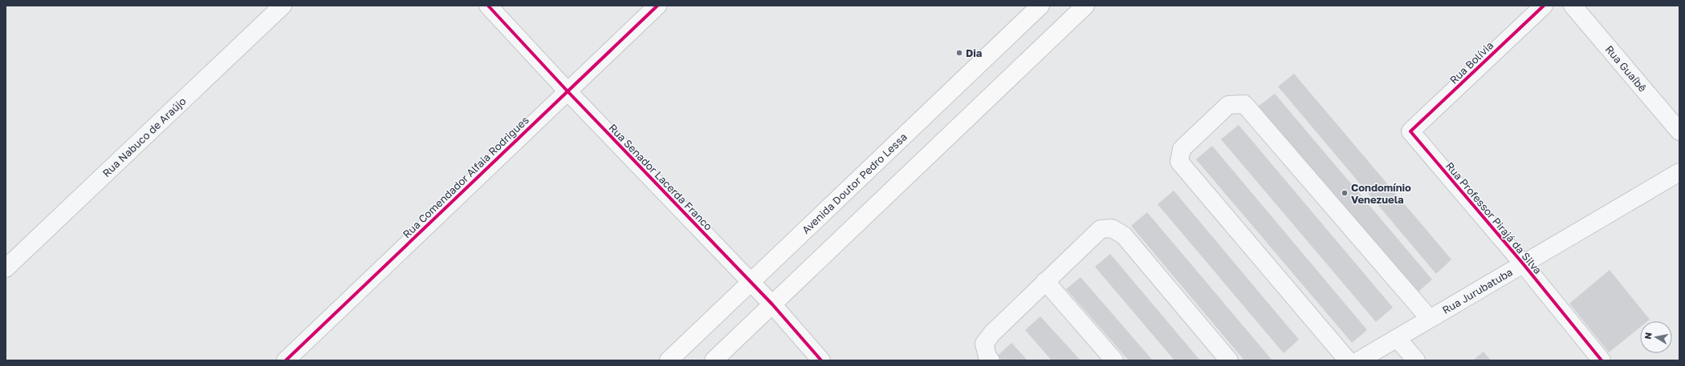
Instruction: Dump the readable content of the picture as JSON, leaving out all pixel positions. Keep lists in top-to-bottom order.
{
  "streets": {
    "main road": ["Avenida Doutor Pedro Lessa"],
    "street": [
      "Rua Bolívia",
      "Rua Guaíbê",
      "Rua Nabuco de Araújo",
      "Rua Comendador Alfaia Rodrigues",
      "Rua Senador Lacerda Franco",
      "Rua Professor Pirajá da Silva",
      "Rua Jurubatuba"
    ]
  },
  "crossings": [
    ["Rua Bolívia", "Rua Professor Pirajá da Silva"],
    ["Rua Comendador Alfaia Rodrigues", "Rua Senador Lacerda Franco"],
    ["Rua Senador Lacerda Franco", "Avenida Doutor Pedro Lessa"],
    ["Rua Professor Pirajá da Silva", "Rua Jurubatuba"]
  ],
  "places": ["Dia", "Condomínio Venezuela"],
  "north": "left"
}
